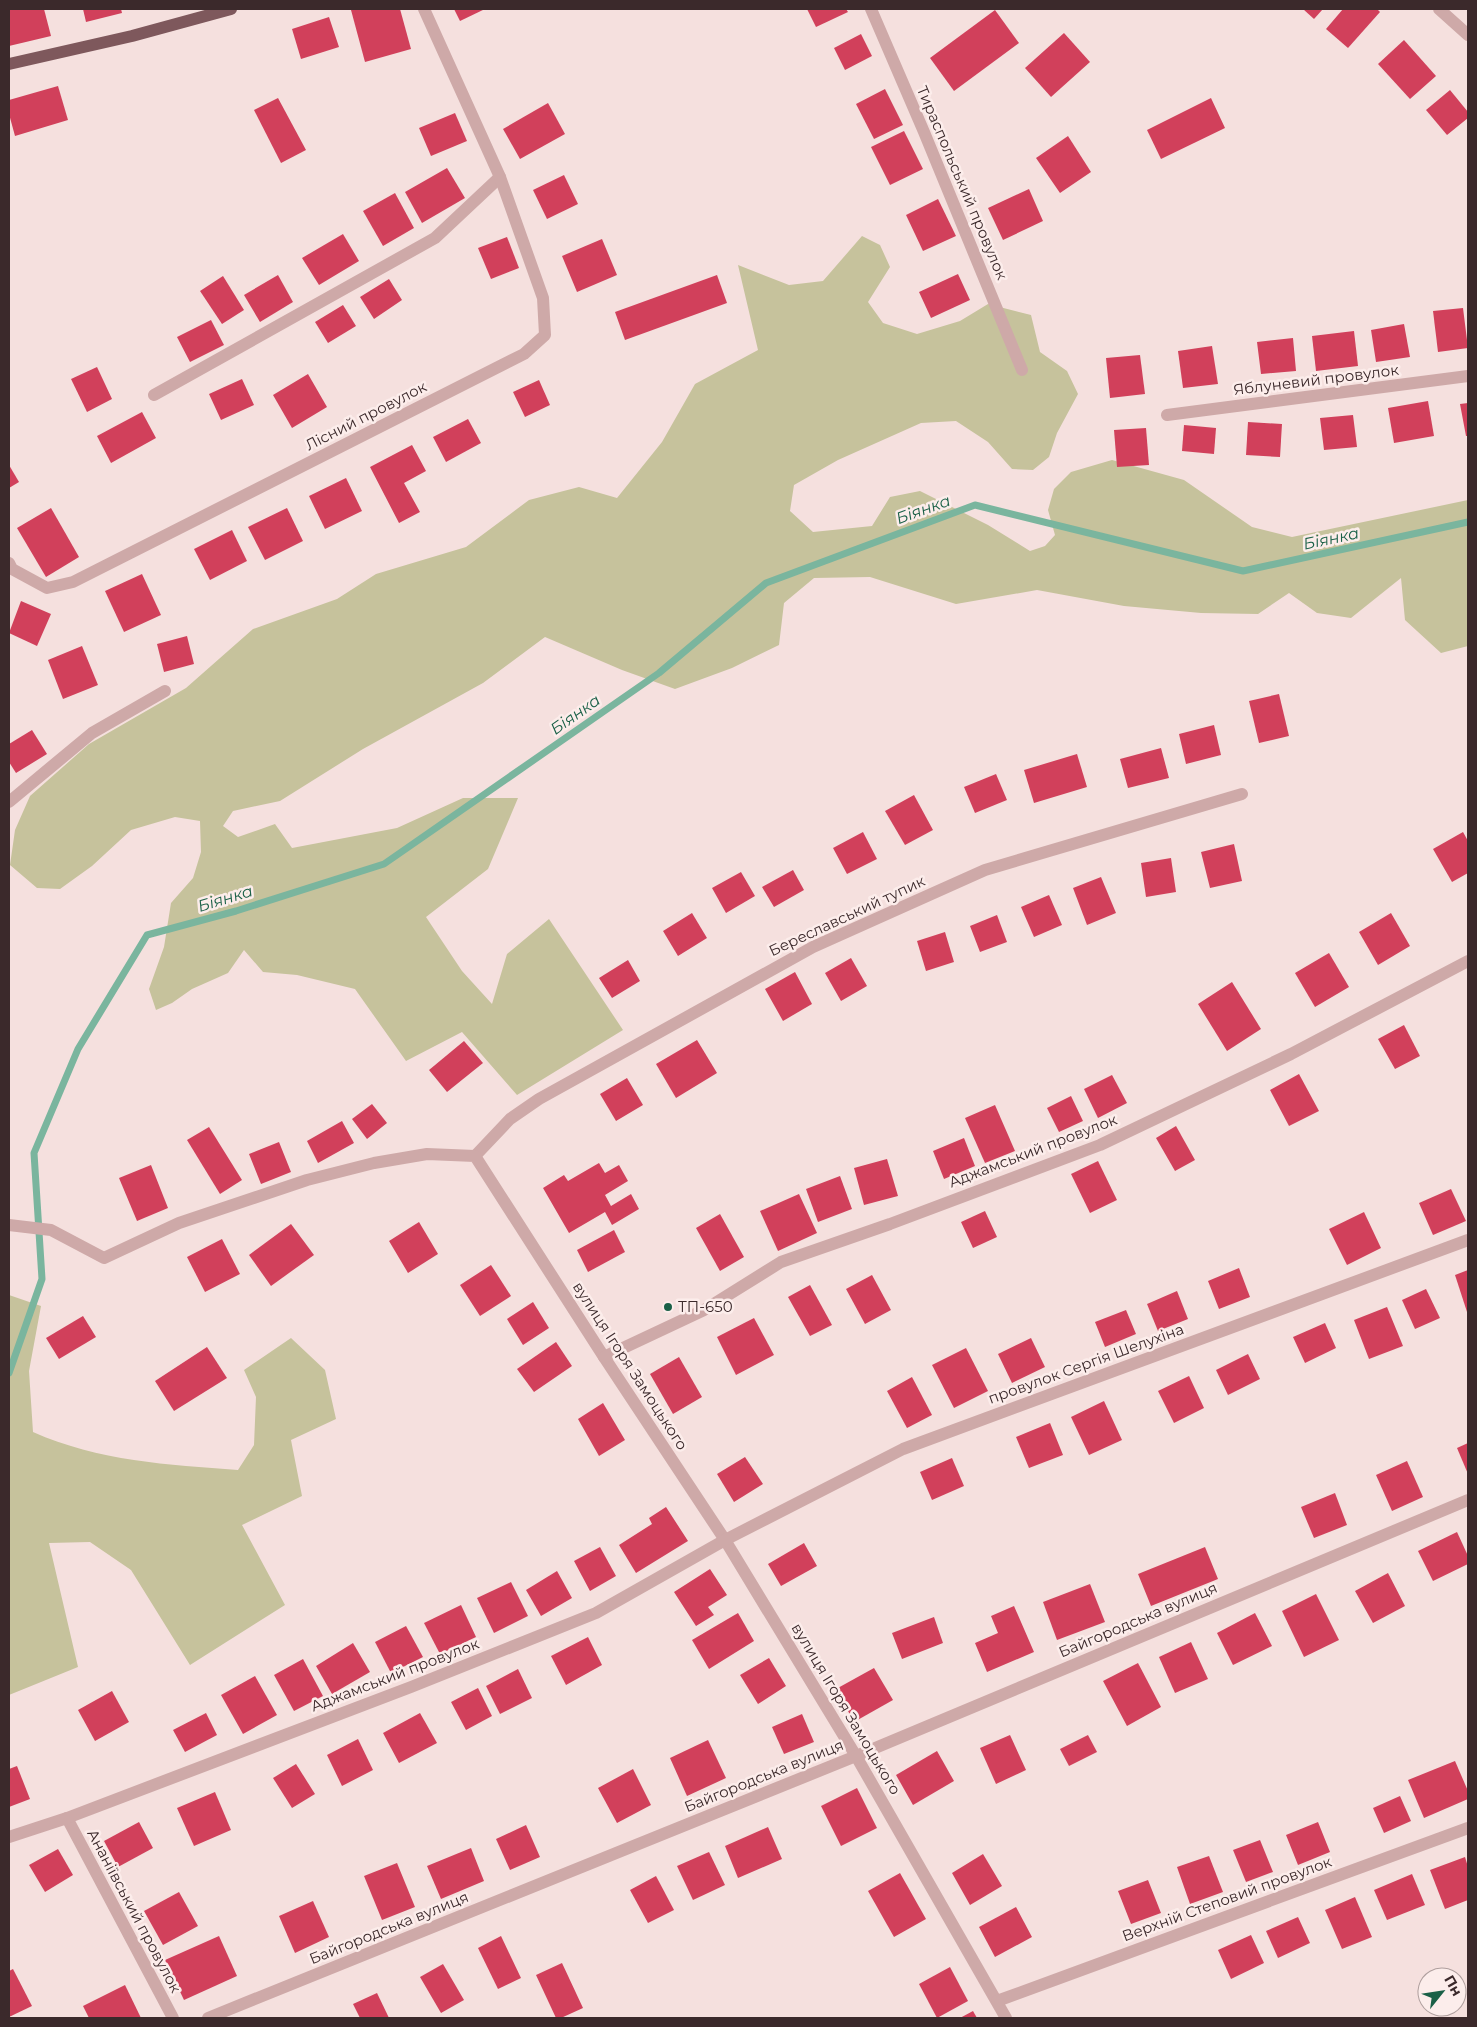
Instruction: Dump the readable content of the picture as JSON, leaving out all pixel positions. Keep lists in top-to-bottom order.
{
  "streets": {
    "street": [
      "Тираспольський провулок",
      "Яблуневий провулок",
      "Лісний провулок",
      "Береславський тупик",
      "Аджамський провулок",
      "провулок Сергія Шелухіна",
      "вулиця Ігоря Замоцького",
      "Байгородська вулиця",
      "Верхній Степовий провулок",
      "Ананіївський провулок"
    ]
  },
  "crossings": [
    ["Береславський тупик", "вулиця Ігоря Замоцького"],
    ["Аджамський провулок", "провулок Сергія Шелухіна"],
    ["Аджамський провулок", "вулиця Ігоря Замоцького"],
    ["Аджамський провулок", "Ананіївський провулок"],
    ["провулок Сергія Шелухіна", "вулиця Ігоря Замоцького"],
    ["вулиця Ігоря Замоцького", "Байгородська вулиця"],
    ["вулиця Ігоря Замоцького", "Верхній Степовий провулок"]
  ],
  "water": ["Біянка"],
  "places": ["ТП-650"],
  "north": "top right"
}
